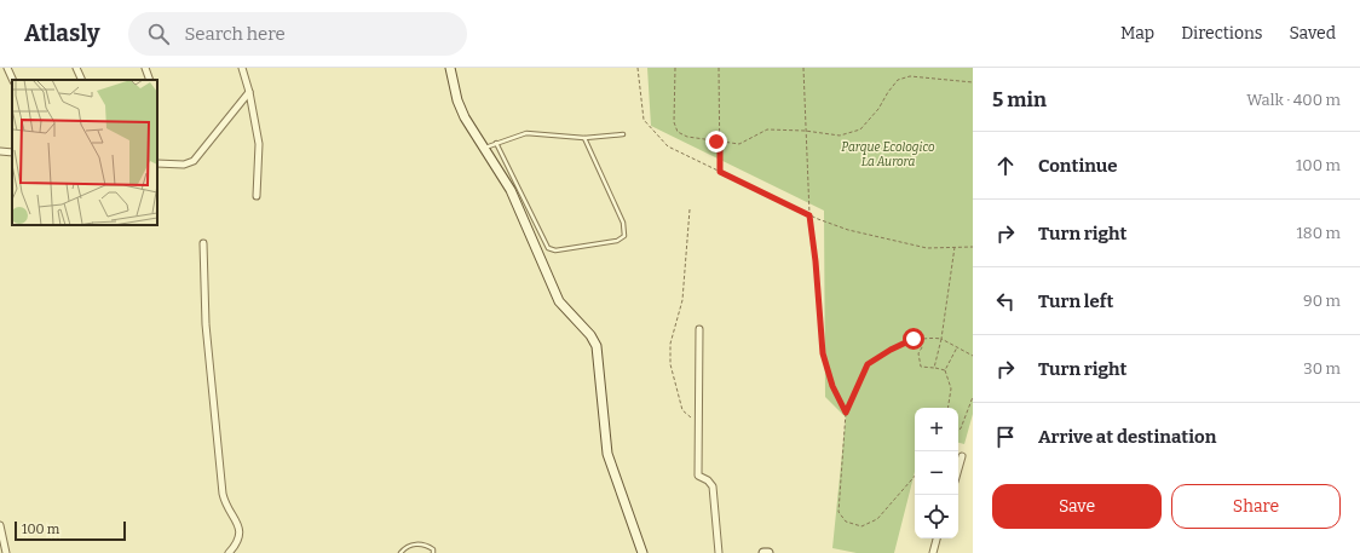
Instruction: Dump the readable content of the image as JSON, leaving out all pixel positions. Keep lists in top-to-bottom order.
{
  "parks": ["Parque Ecologico La Aurora"],
  "scale_bar": "100 m",
  "page": {
    "header": "Atlasly",
    "search": "Search here",
    "nav": ["Map", "Directions", "Saved"],
    "heading": ["5 min", "Walk · 400 m"],
    "list": [
      ["Continue", "100 m"],
      ["Turn right", "180 m"],
      ["Turn left", "90 m"],
      ["Turn right", "30 m"],
      "Arrive at destination"
    ],
    "map_buttons": ["+", "−"],
    "buttons": ["Save", "Share"],
    "scale": "100 m"
  }
}
